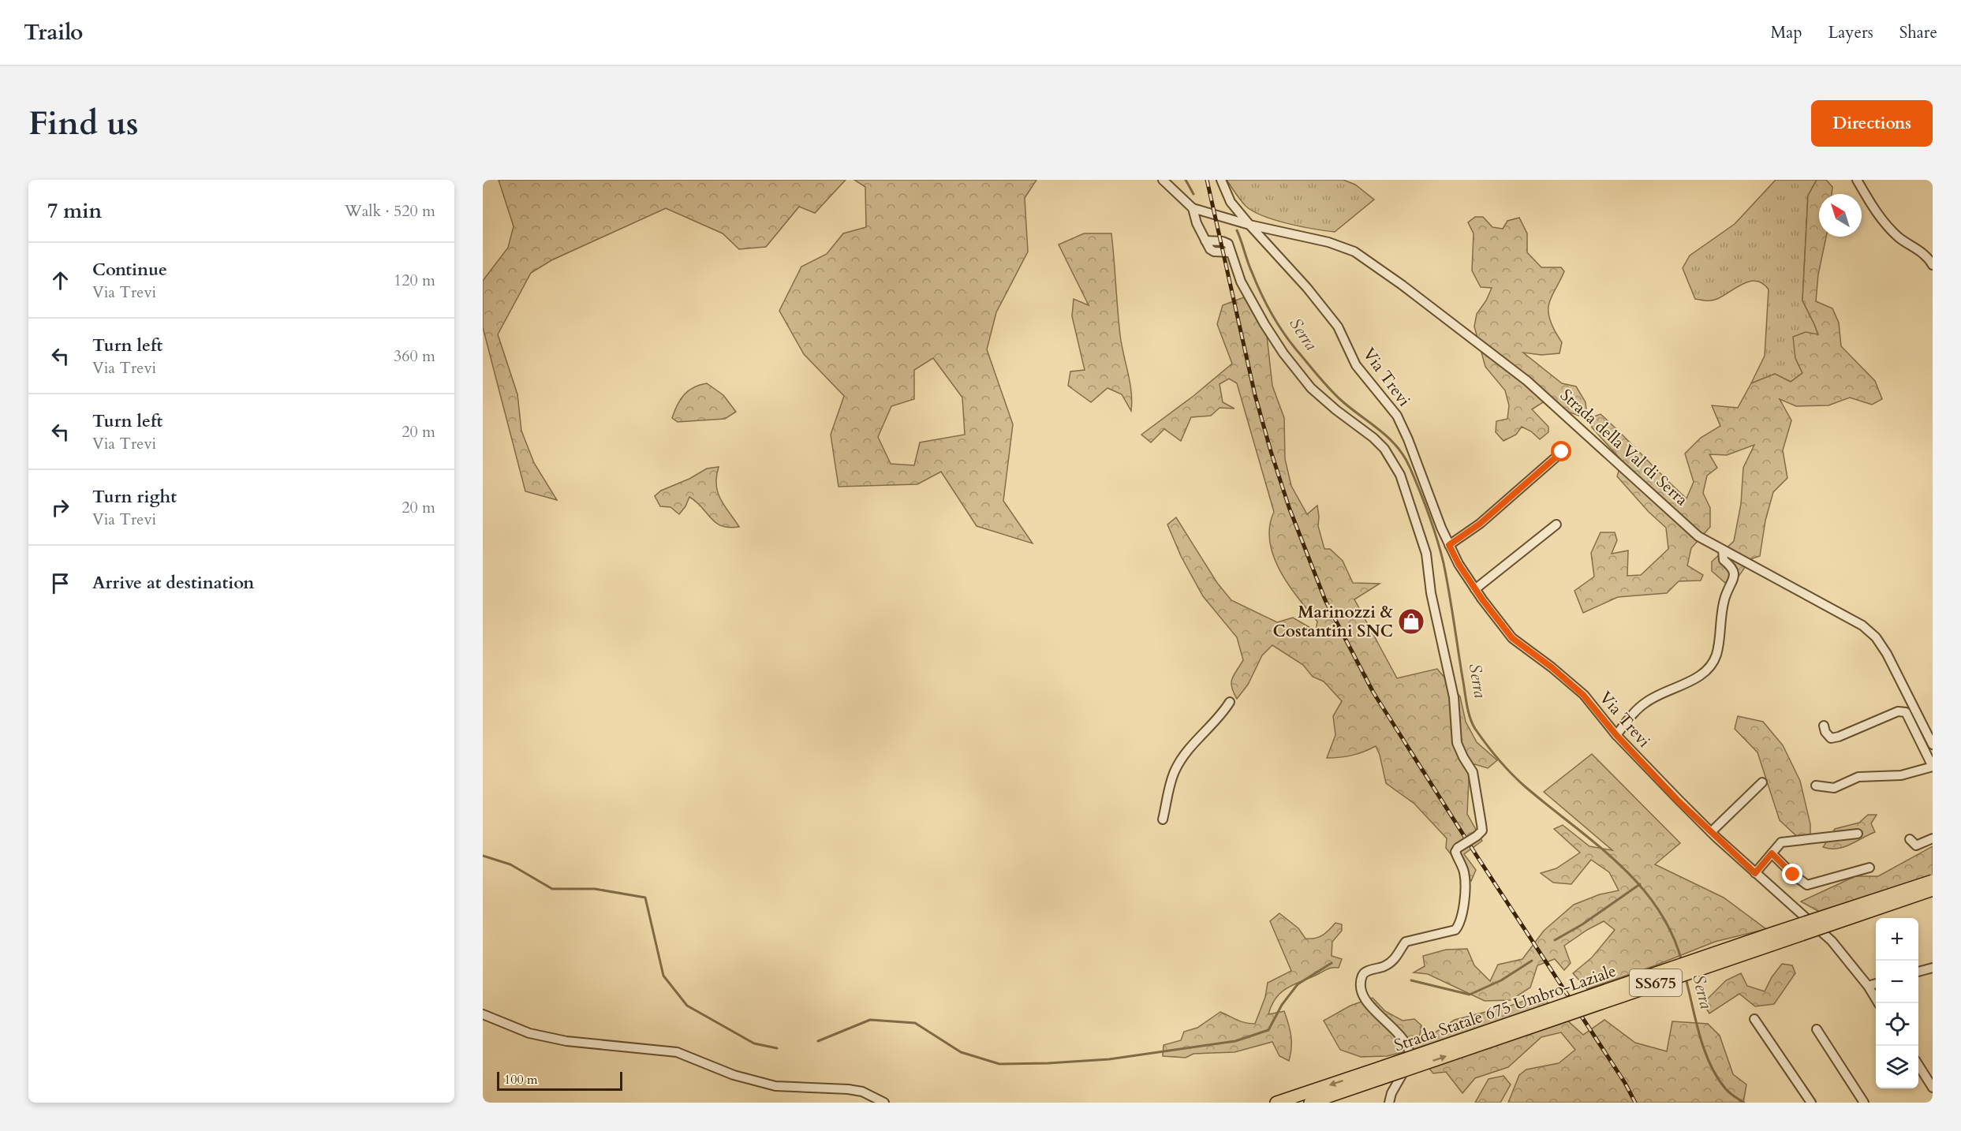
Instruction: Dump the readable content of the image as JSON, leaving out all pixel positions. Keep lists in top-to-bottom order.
{
  "streets": {
    "highway": ["SS675", "Strada Statale 675 Umbro-Laziale"],
    "street": ["Via Trevi", "Strada della Val di Serra"]
  },
  "crossings": [
    ["Via Trevi", "Strada della Val di Serra"]
  ],
  "water": ["Serra"],
  "places": {
    "shop": ["Marinozzi & Costantini SNC"]
  },
  "scale_bar": "100 m",
  "north": "top left",
  "page": {
    "header": "Trailo",
    "nav": ["Map", "Layers", "Share"],
    "buttons": "Directions",
    "title": "Find us",
    "heading": ["7 min", "Walk · 520 m"],
    "list": [
      ["Continue", "Via Trevi", "120 m"],
      ["Turn left", "Via Trevi", "360 m"],
      ["Turn left", "Via Trevi", "20 m"],
      ["Turn right", "Via Trevi", "20 m"],
      "Arrive at destination"
    ],
    "map_buttons": ["+", "−"],
    "scale": "100 m"
  }
}
